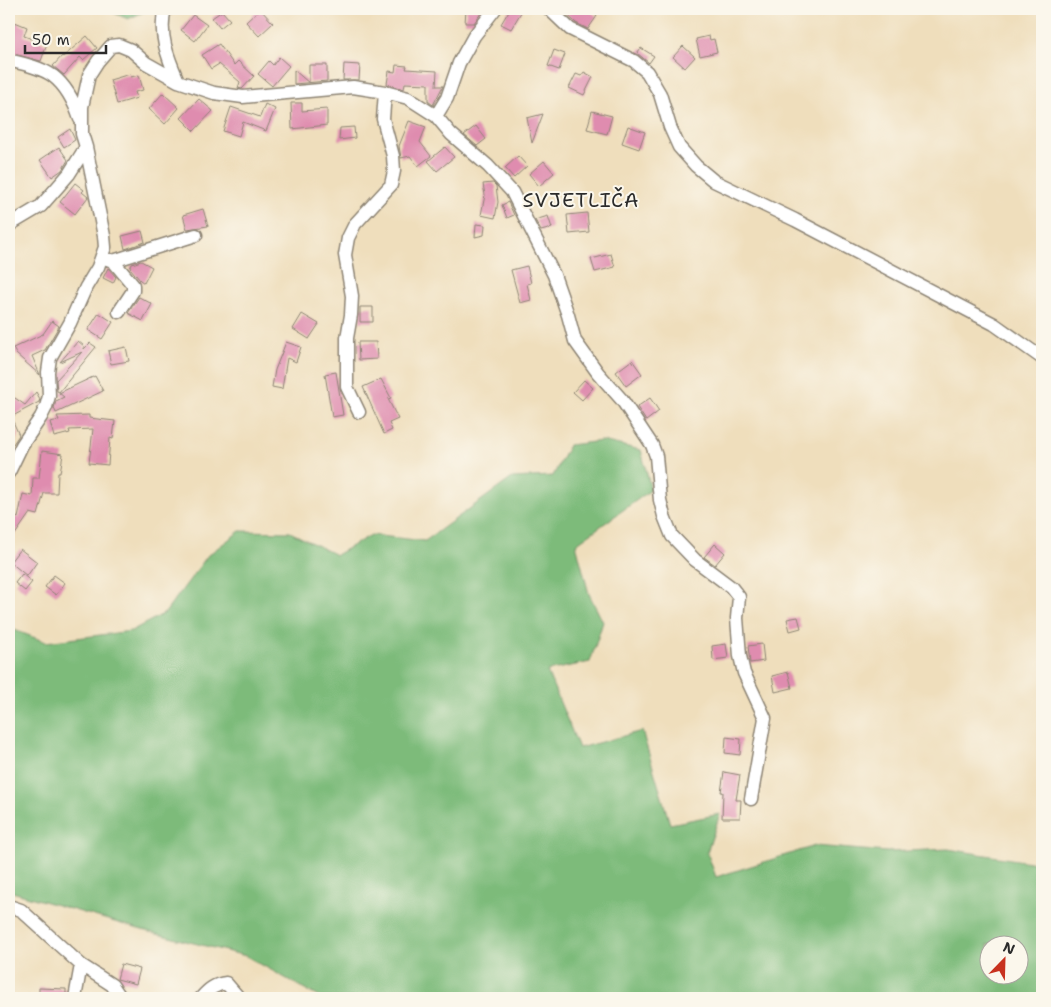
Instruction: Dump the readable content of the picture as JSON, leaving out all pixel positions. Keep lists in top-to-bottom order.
{
  "districts": ["SVJETLIČA"],
  "scale_bar": "50 m",
  "north": "top right"
}
